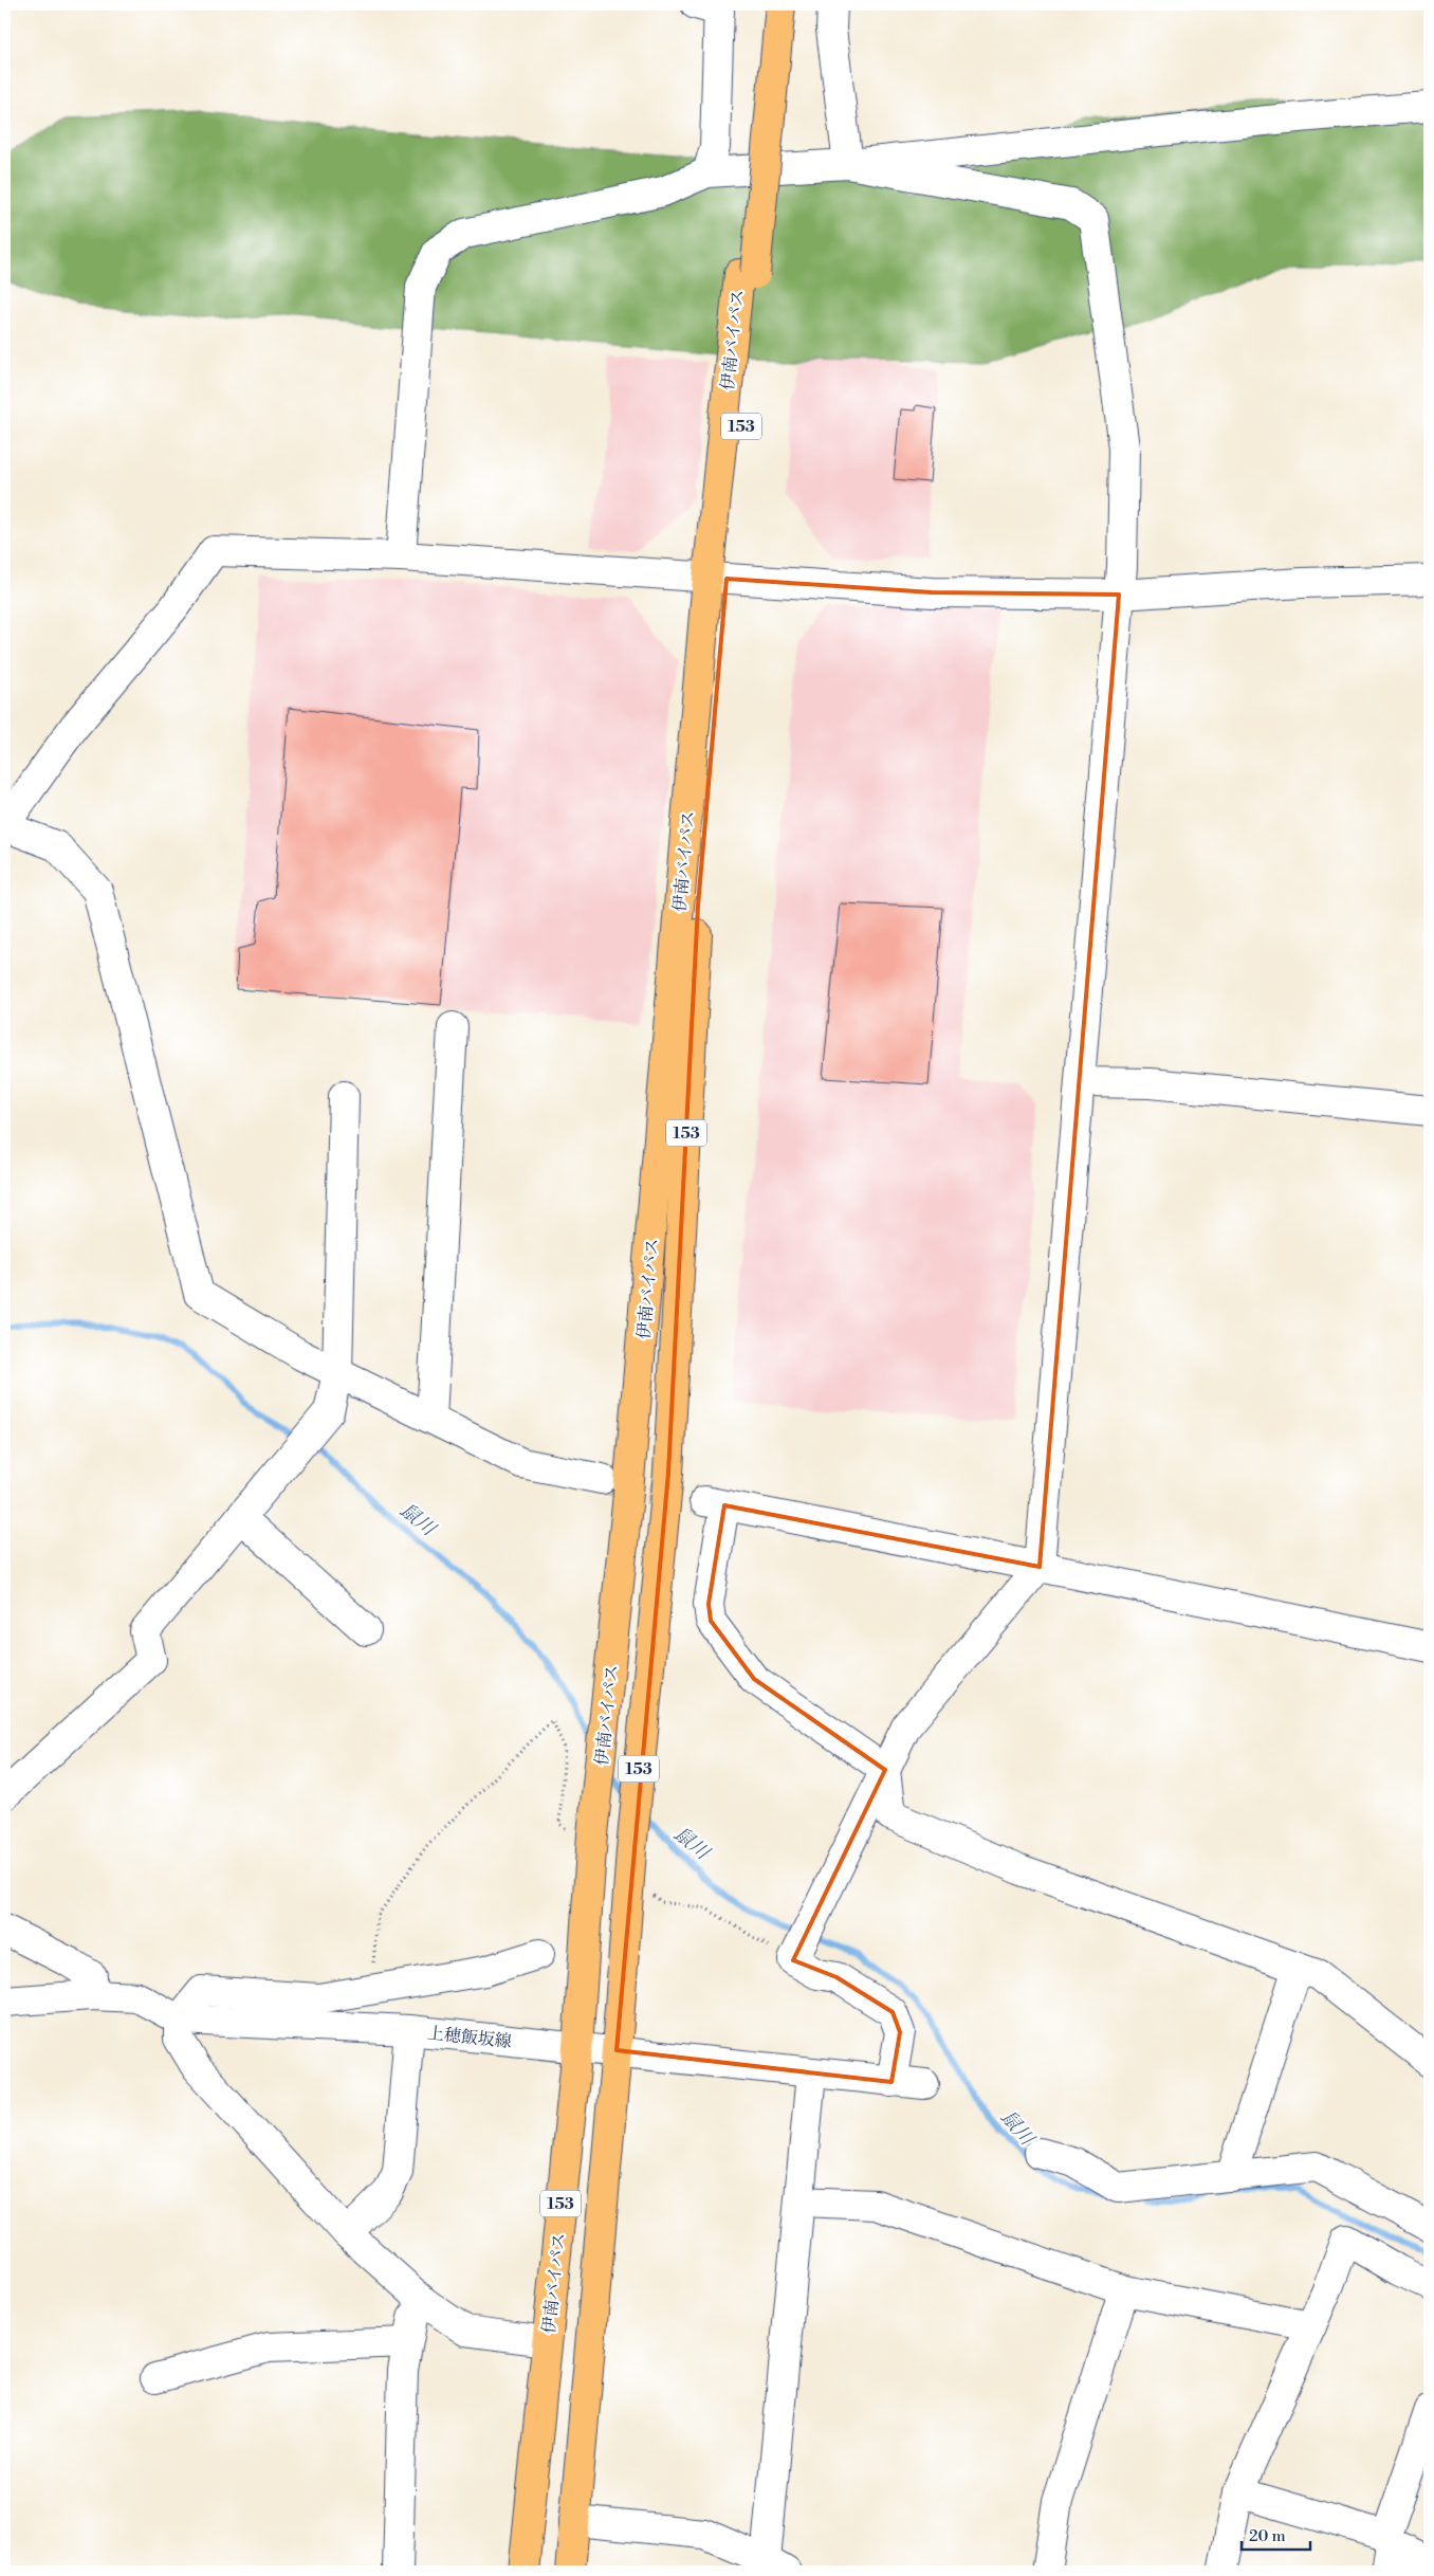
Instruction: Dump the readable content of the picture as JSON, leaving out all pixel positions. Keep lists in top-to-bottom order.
{
  "streets": {
    "highway": ["伊南バイパス", "153"],
    "street": ["上穂飯坂線"]
  },
  "crossings": [
    ["伊南バイパス", "上穂飯坂線"]
  ],
  "water": ["鼠川"],
  "scale_bar": "20 m"
}
